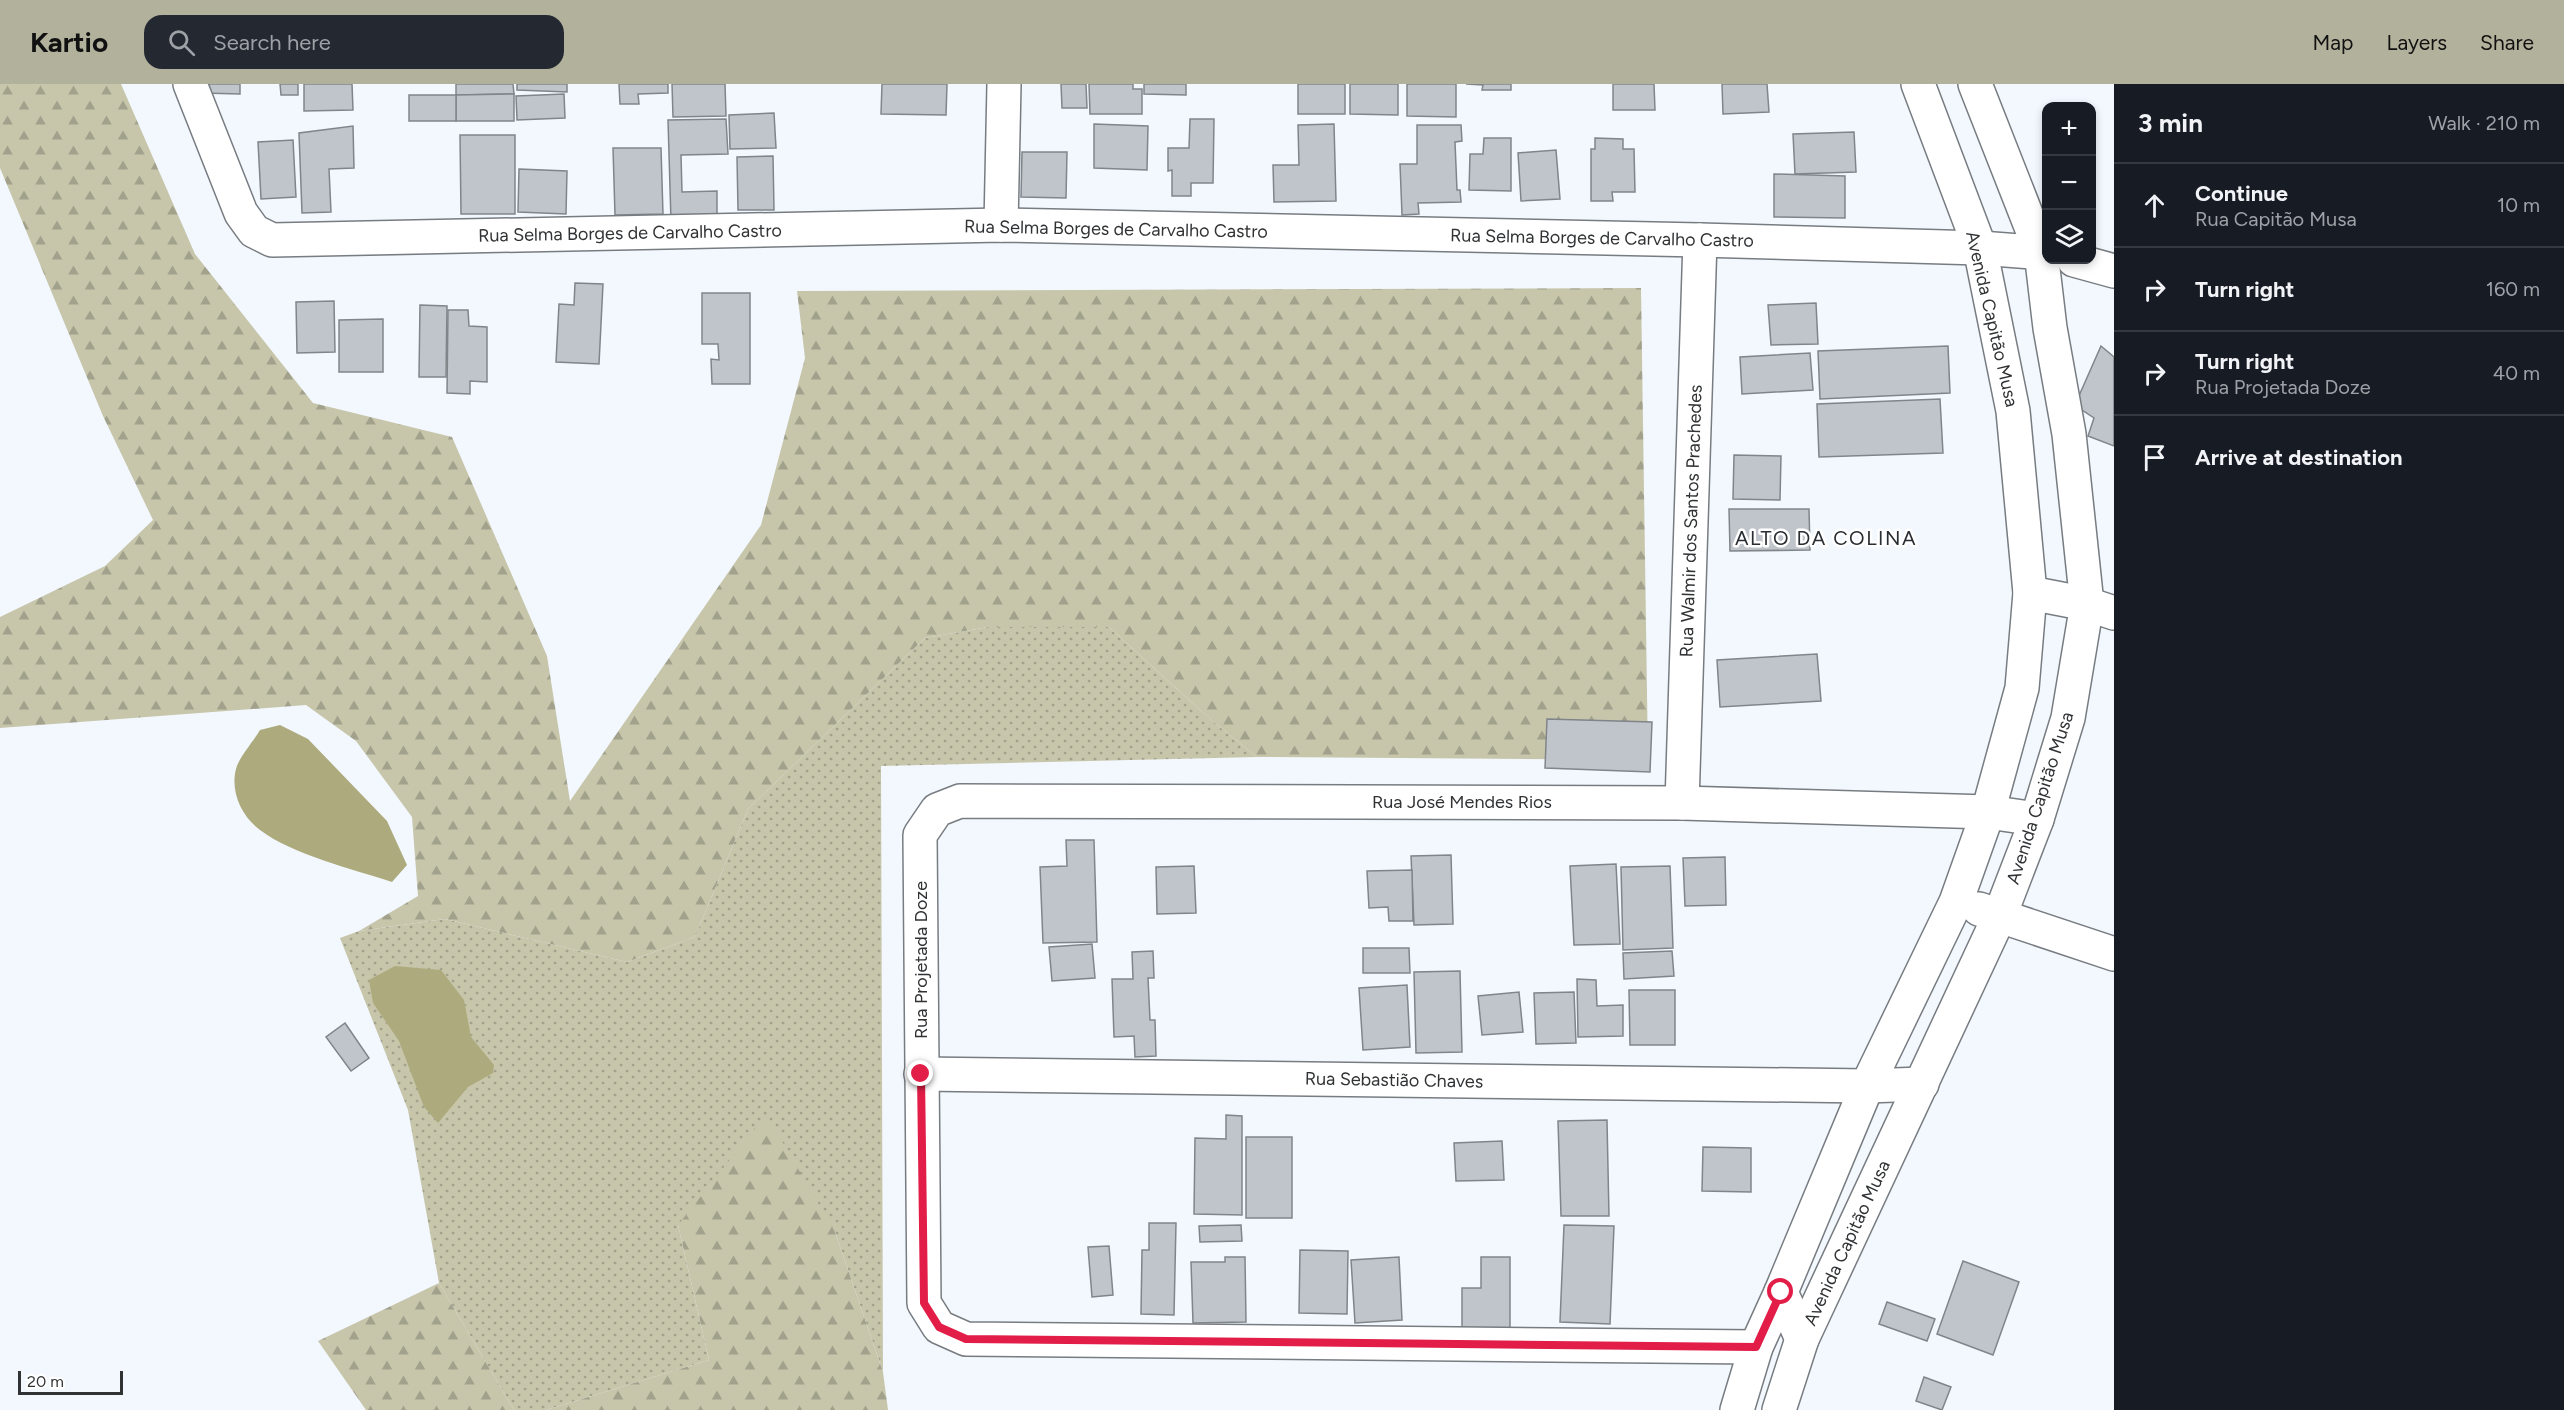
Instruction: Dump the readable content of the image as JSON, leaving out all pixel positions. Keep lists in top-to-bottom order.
{
  "streets": {
    "street": [
      "Rua Selma Borges de Carvalho Castro",
      "Avenida Capitão Musa",
      "Rua Walmir dos Santos Prachedes",
      "Rua José Mendes Rios",
      "Rua Projetada Doze",
      "Rua Sebastião Chaves"
    ]
  },
  "crossings": [
    ["Rua Selma Borges de Carvalho Castro", "Avenida Capitão Musa"],
    ["Rua Selma Borges de Carvalho Castro", "Rua Walmir dos Santos Prachedes"],
    ["Avenida Capitão Musa", "Rua José Mendes Rios"],
    ["Avenida Capitão Musa", "Rua Sebastião Chaves"],
    ["Rua Walmir dos Santos Prachedes", "Rua José Mendes Rios"],
    ["Rua José Mendes Rios", "Rua Projetada Doze"],
    ["Rua Projetada Doze", "Rua Sebastião Chaves"]
  ],
  "districts": ["ALTO DA COLINA"],
  "scale_bar": "20 m",
  "page": {
    "header": "Kartio",
    "search": "Search here",
    "nav": ["Map", "Layers", "Share"],
    "heading": ["3 min", "Walk · 210 m"],
    "map_buttons": ["+", "−"],
    "list": [
      ["Continue", "Rua Capitão Musa", "10 m"],
      ["Turn right", "160 m"],
      ["Turn right", "Rua Projetada Doze", "40 m"],
      "Arrive at destination"
    ],
    "scale": "20 m"
  }
}
